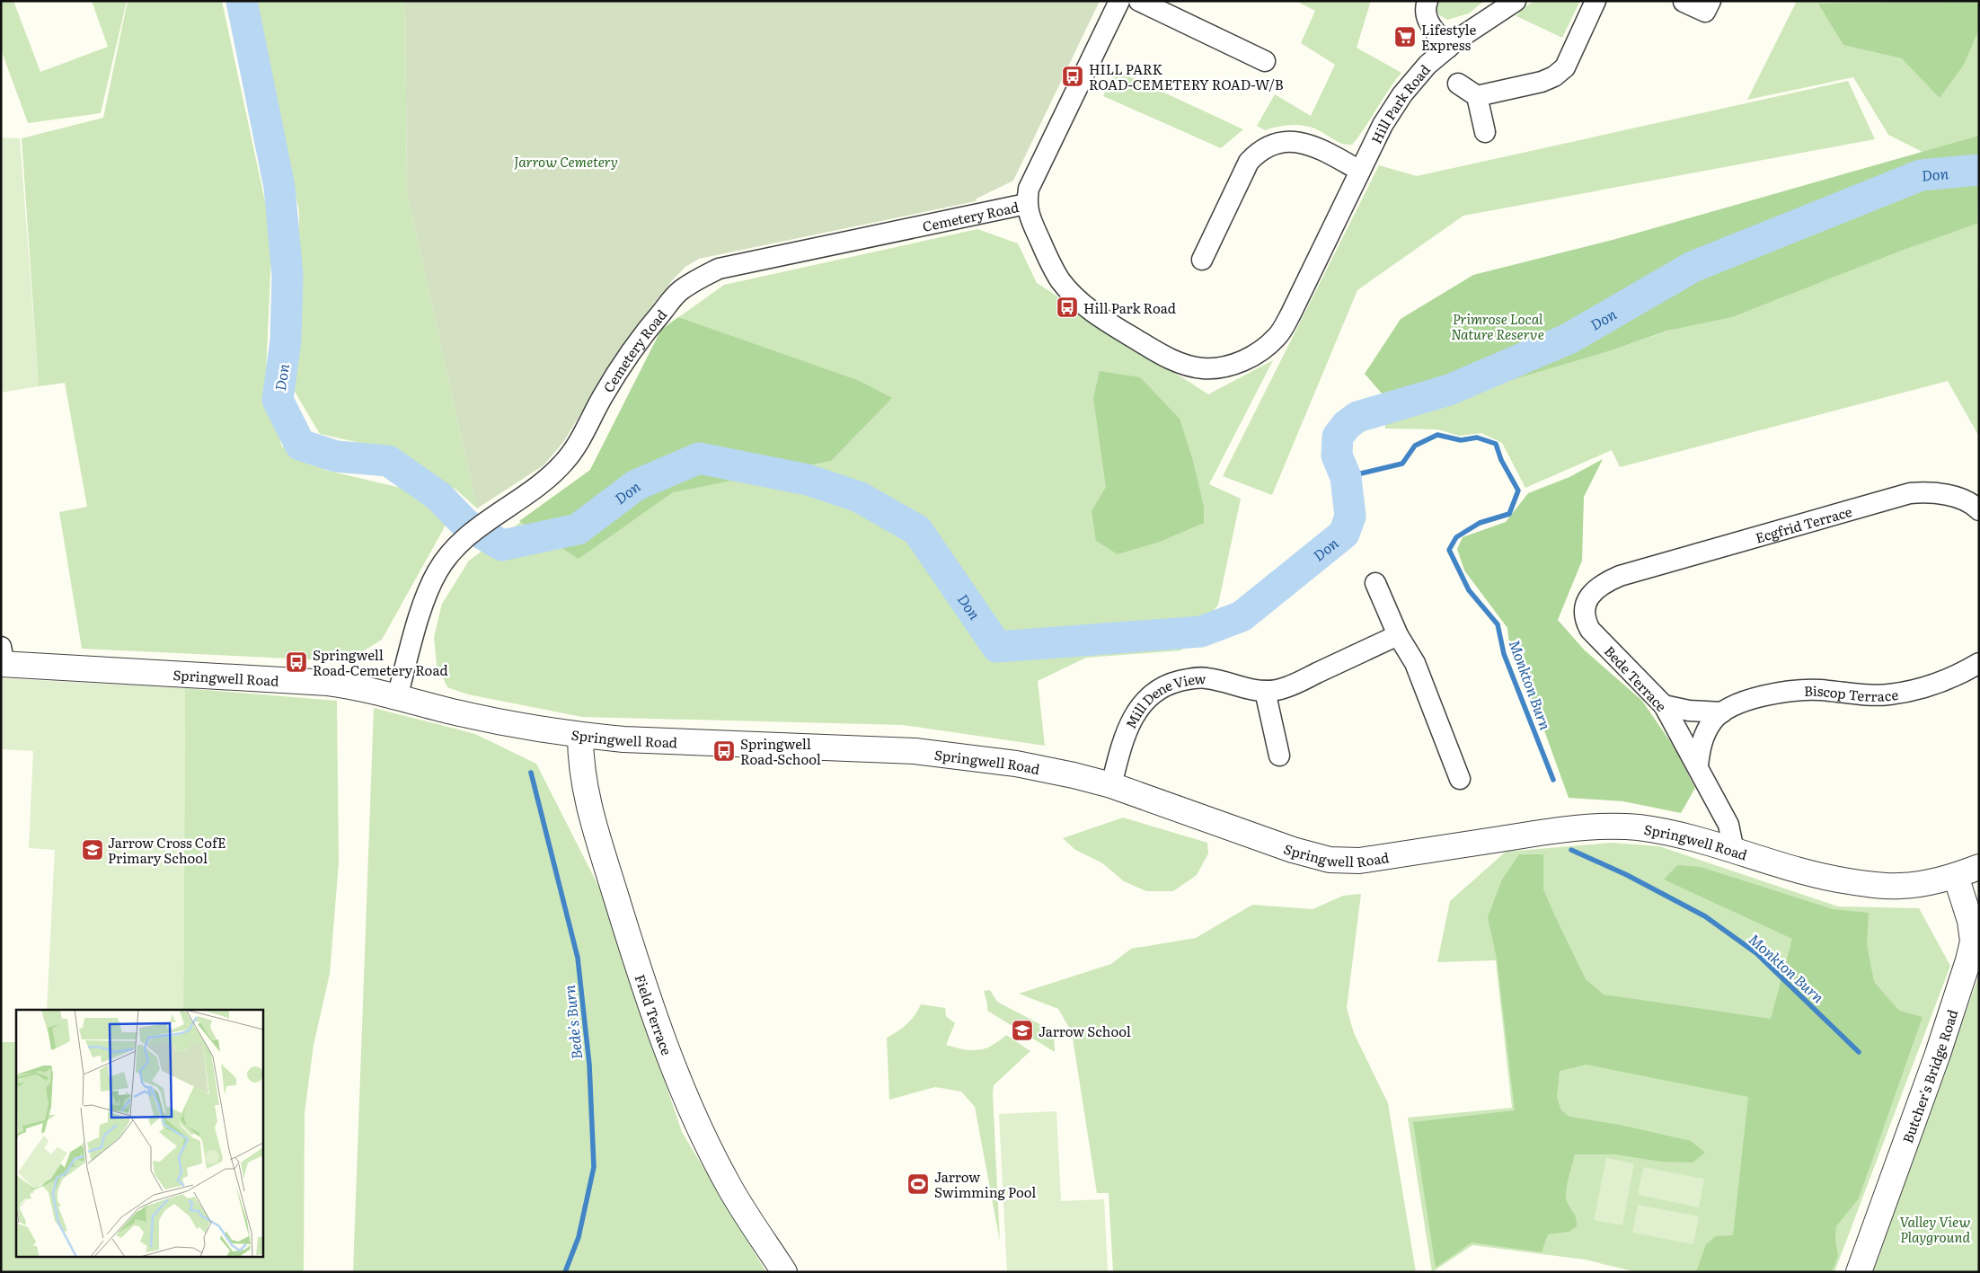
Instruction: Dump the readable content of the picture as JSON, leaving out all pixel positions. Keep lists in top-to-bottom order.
{
  "streets": {
    "street": [
      "Hill Park Road",
      "Cemetery Road",
      "Ecgfrid Terrace",
      "Springwell Road",
      "Bede Terrace",
      "Biscop Terrace",
      "Mill Dene View",
      "Field Terrace",
      "Butcher's Bridge Road"
    ]
  },
  "crossings": [
    ["Hill Park Road", "Cemetery Road"],
    ["Cemetery Road", "Springwell Road"],
    ["Ecgfrid Terrace", "Bede Terrace"],
    ["Springwell Road", "Bede Terrace"],
    ["Springwell Road", "Mill Dene View"],
    ["Springwell Road", "Field Terrace"],
    ["Springwell Road", "Butcher's Bridge Road"],
    ["Bede Terrace", "Biscop Terrace"]
  ],
  "water": ["Don", "Monkton Burn", "Bede's Burn"],
  "parks": ["Jarrow Cemetery", "Primrose Local Nature Reserve", "Valley View Playground"],
  "places": {
    "supermarket": ["Lifestyle Express"],
    "bus stop": [
      "HILL PARK ROAD-CEMETERY ROAD-W/B",
      "Hill Park Road",
      "Springwell Road-Cemetery Road",
      "Springwell Road-School"
    ],
    "school or university": ["Jarrow Cross CofE Primary School", "Jarrow School"],
    "sports": ["Jarrow Swimming Pool"]
  }
}
